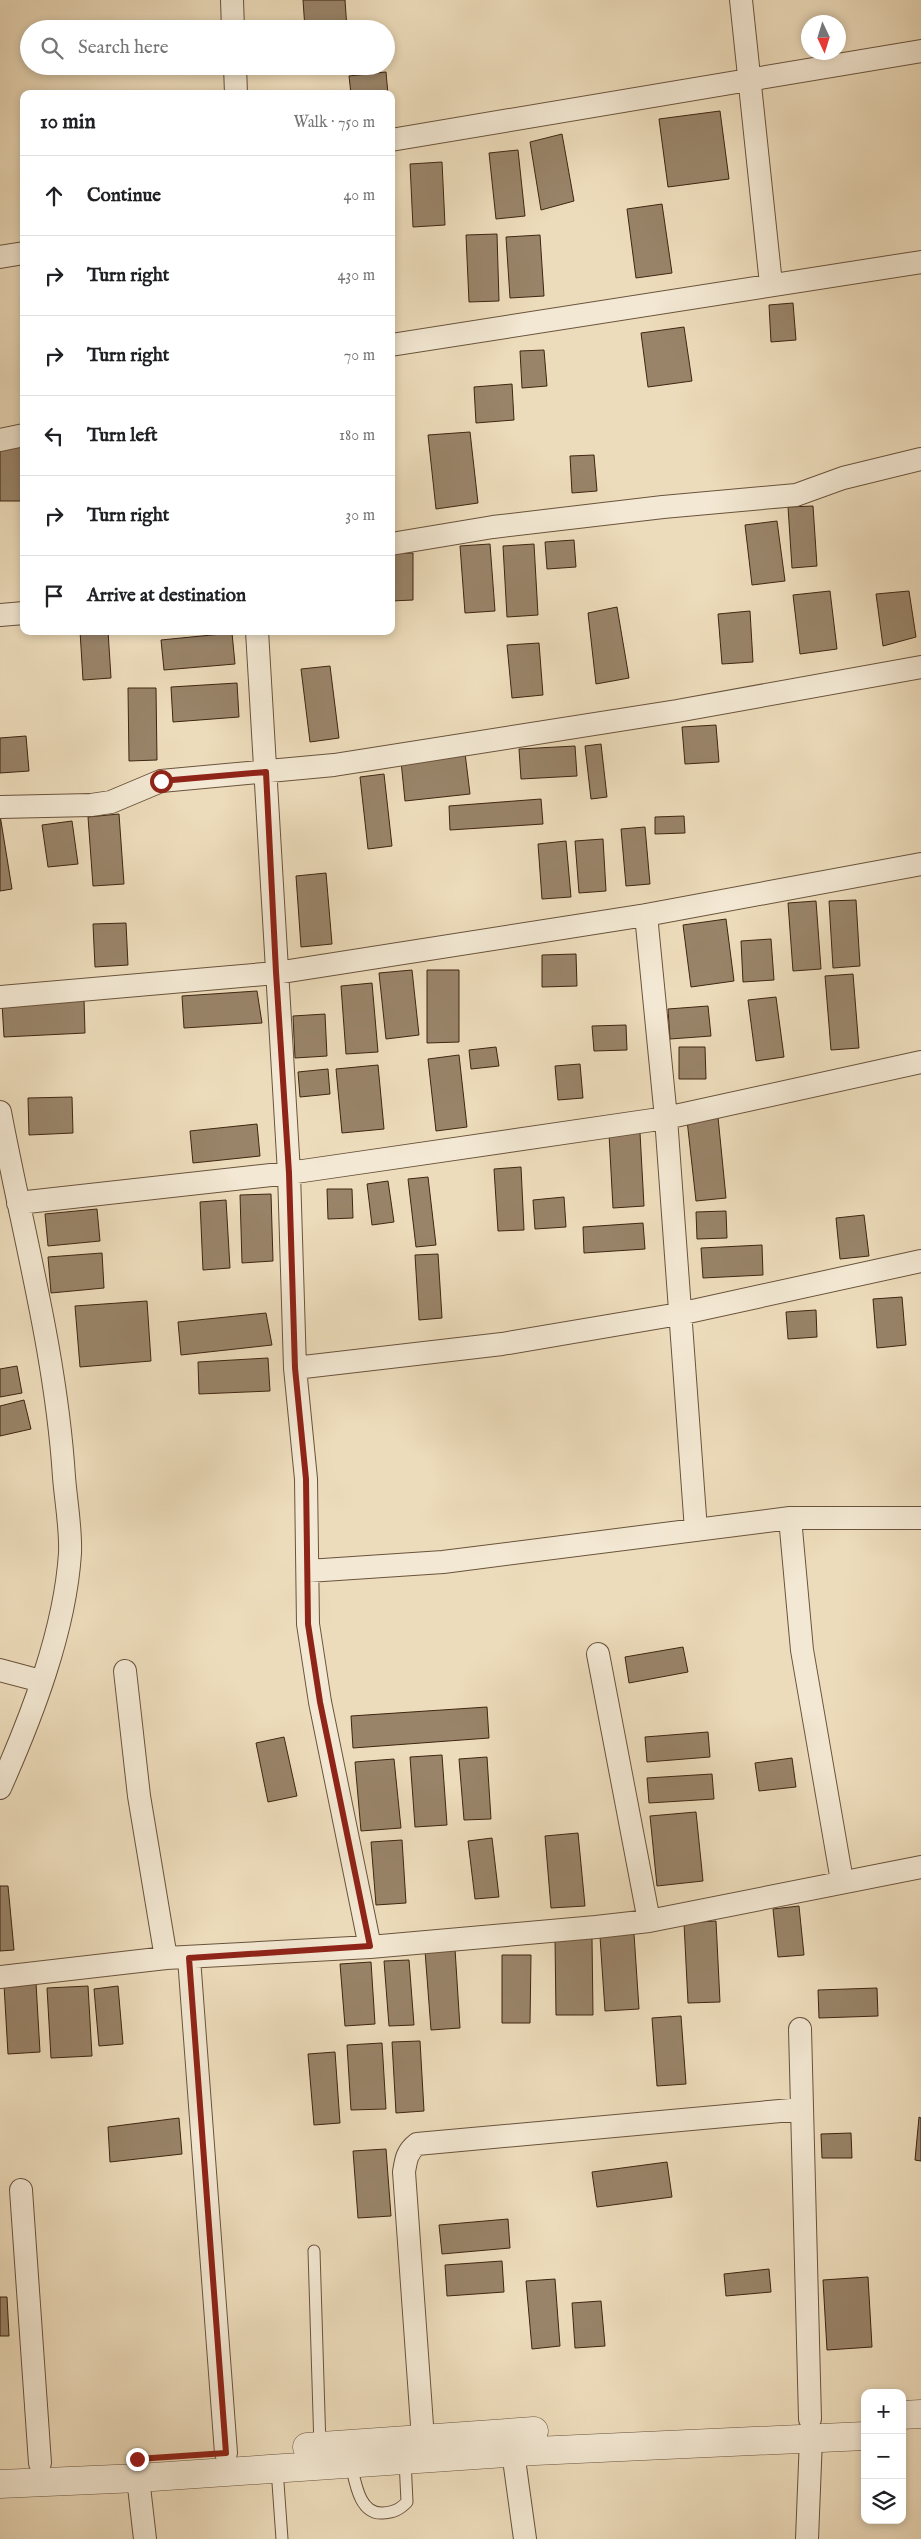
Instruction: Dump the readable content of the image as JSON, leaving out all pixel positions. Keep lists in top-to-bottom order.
{
  "north": "bottom",
  "page": {
    "search": "Search here",
    "heading": ["10 min", "Walk · 750 m"],
    "list": [
      ["Continue", "40 m"],
      ["Turn right", "430 m"],
      ["Turn right", "70 m"],
      ["Turn left", "180 m"],
      ["Turn right", "30 m"],
      "Arrive at destination"
    ],
    "map_buttons": ["+", "−"]
  }
}
